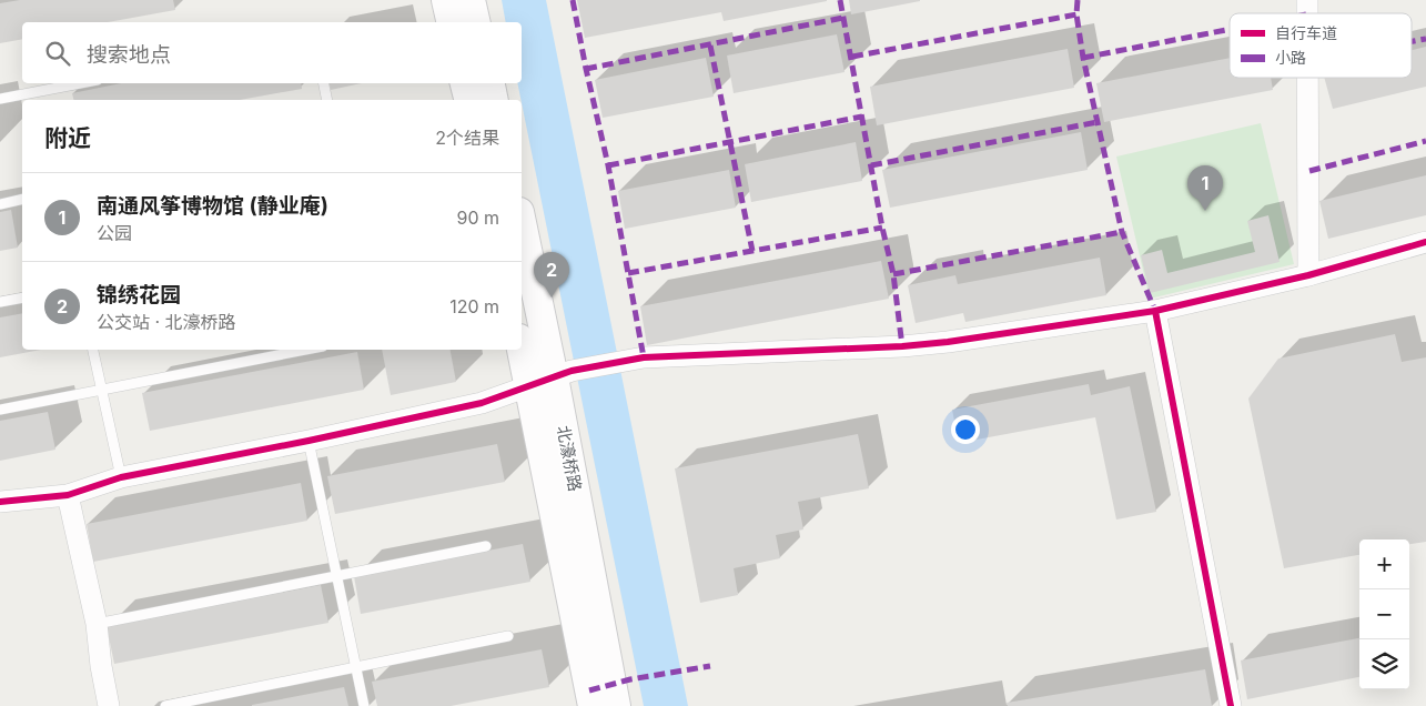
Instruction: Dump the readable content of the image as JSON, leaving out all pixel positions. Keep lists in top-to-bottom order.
{
  "streets": {
    "main road": ["北濠桥路"]
  },
  "legend": ["自行车道", "小路"],
  "page": {
    "search": "搜索地点",
    "heading": ["附近", "2个结果"],
    "pins": ["1", "2"],
    "list": [
      {
        "mark": "1",
        "name": "南通风筝博物馆 (静业庵)",
        "note": "公园",
        "value": "90 m"
      },
      {
        "mark": "2",
        "name": "锦绣花园",
        "note": "公交站 · 北濠桥路",
        "value": "120 m"
      }
    ],
    "map_buttons": ["+", "−"]
  }
}
